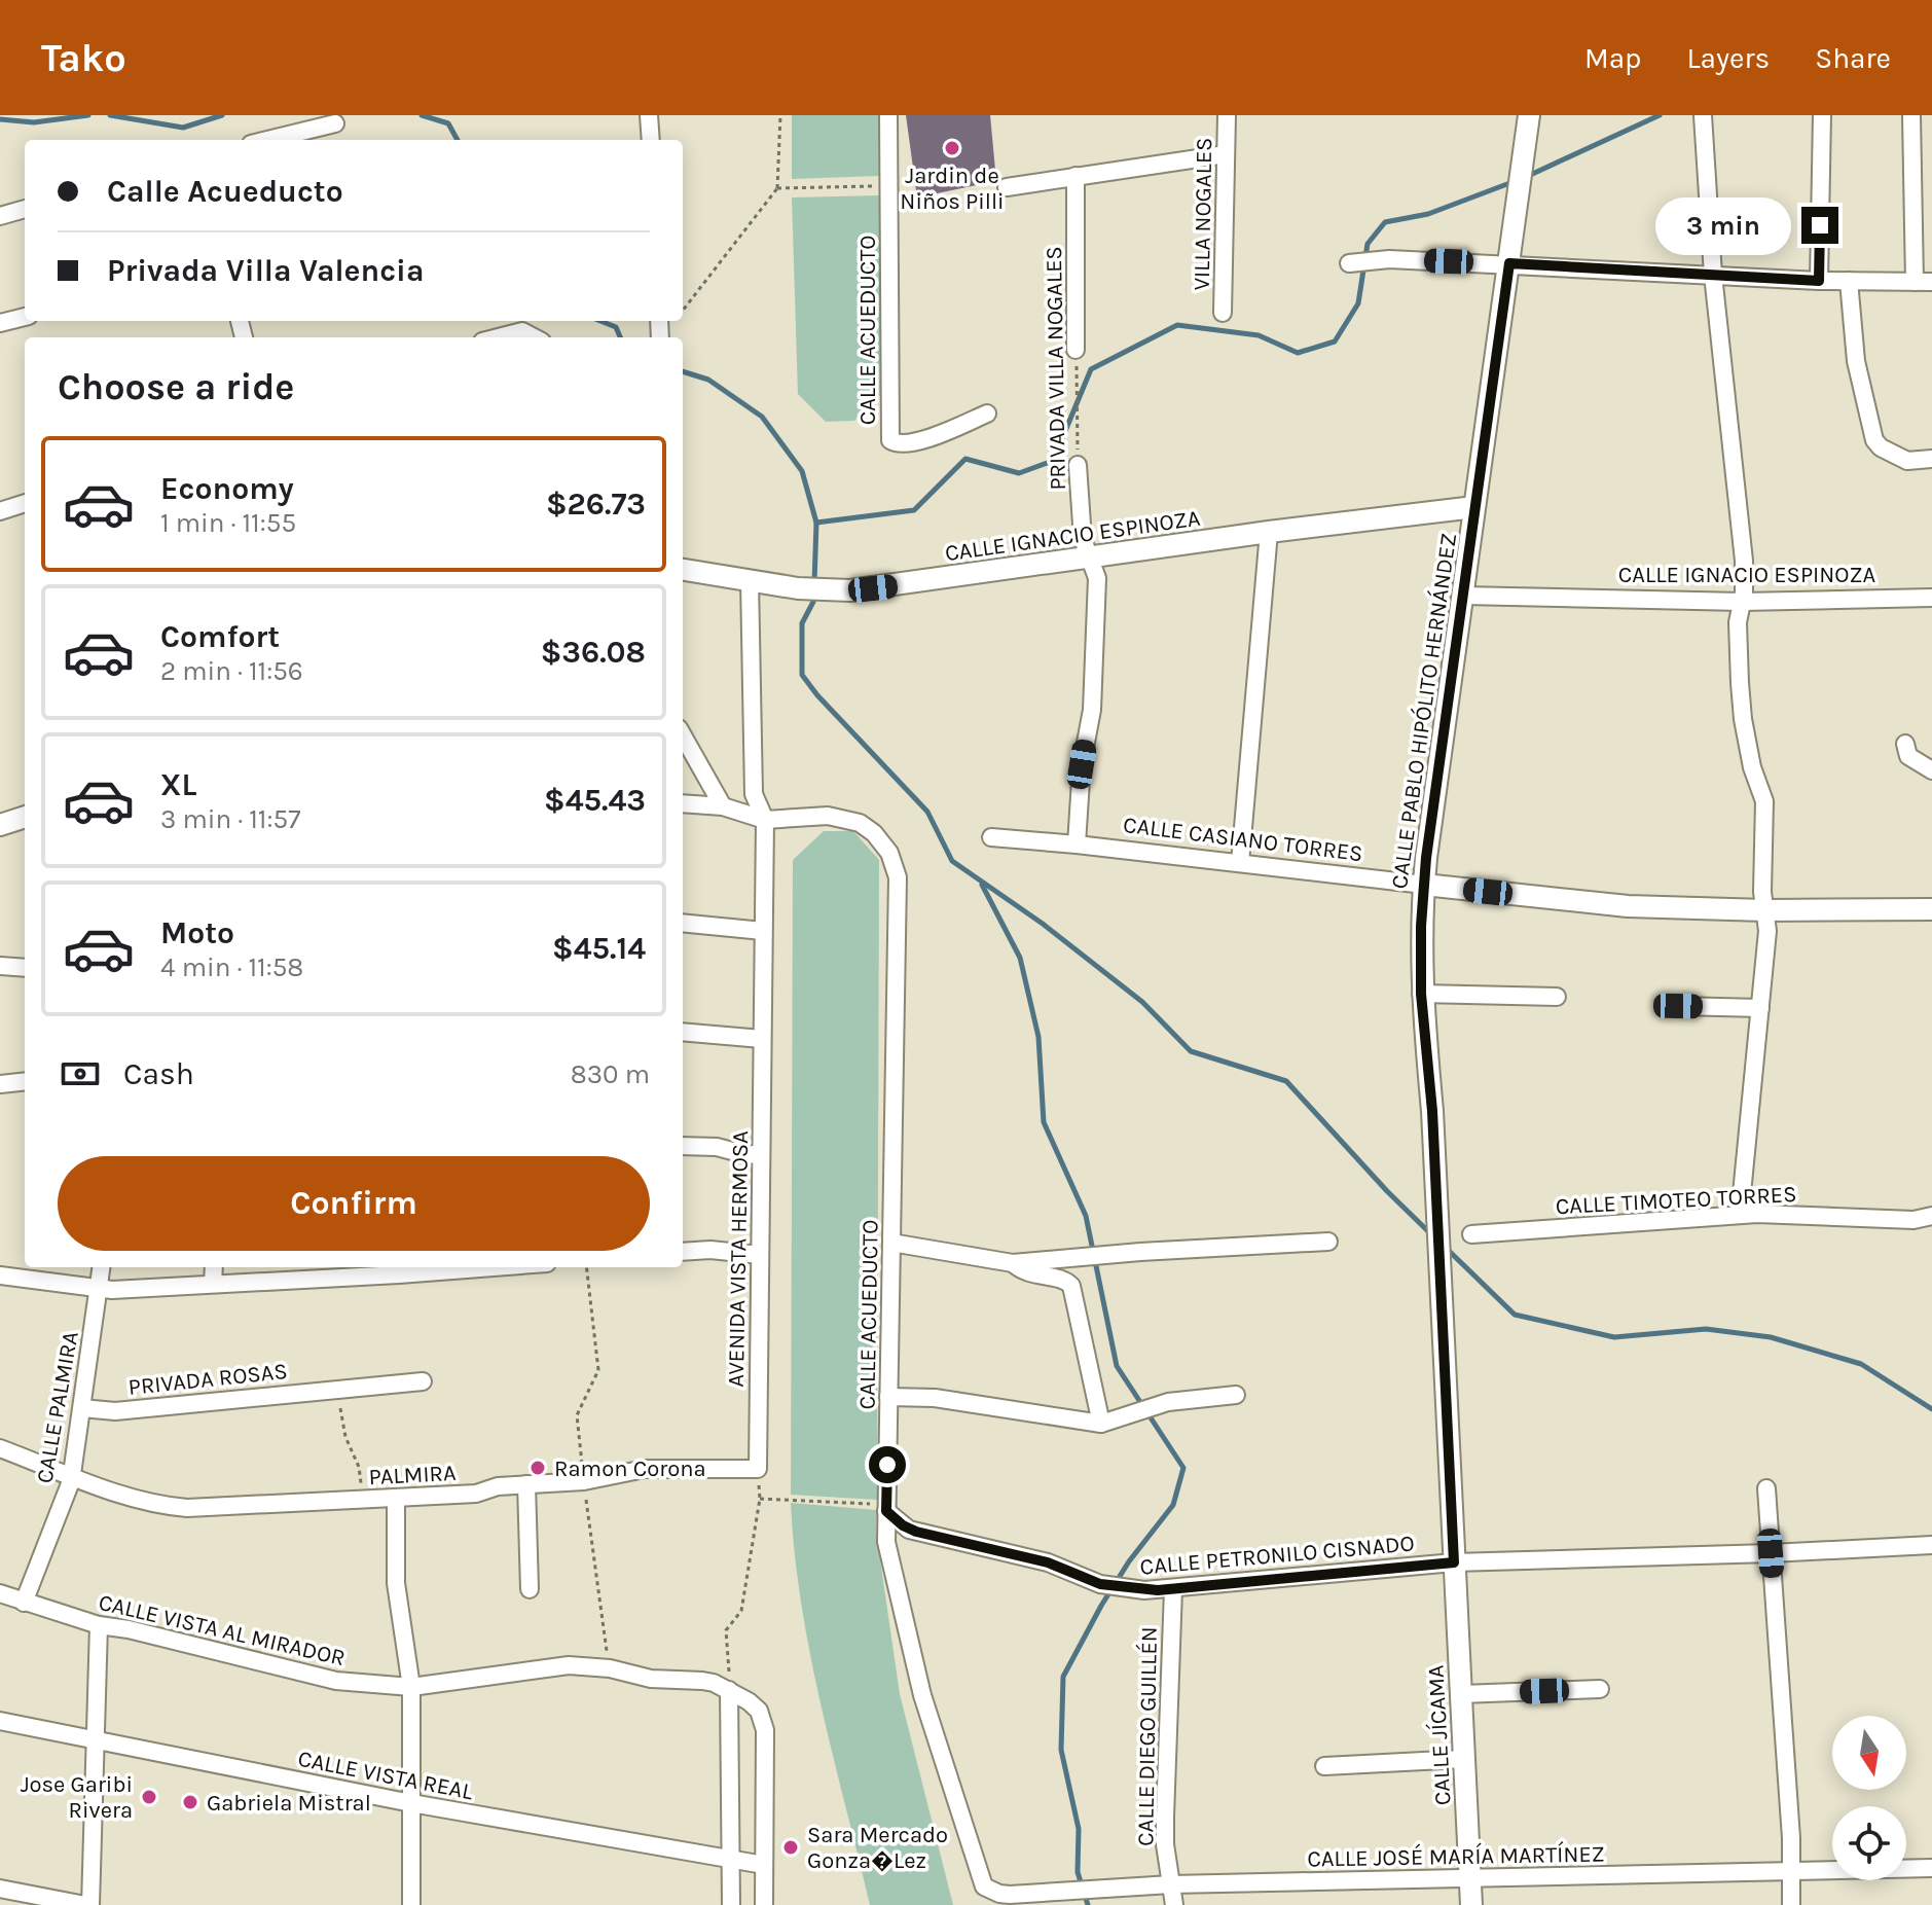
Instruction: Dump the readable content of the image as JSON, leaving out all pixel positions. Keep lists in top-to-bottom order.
{
  "streets": {
    "street": [
      "VILLA NOGALES",
      "CALLE ACUEDUCTO",
      "PRIVADA VILLA NOGALES",
      "CALLE IGNACIO ESPINOZA",
      "CALLE PABLO HIPÓLITO HERNÁNDEZ",
      "CALLE CASIANO TORRES",
      "CALLE TIMOTEO TORRES",
      "AVENIDA VISTA HERMOSA",
      "PRIVADA ROSAS",
      "CALLE PALMIRA",
      "PALMIRA",
      "CALLE PETRONILO CISNADO",
      "CALLE VISTA AL MIRADOR",
      "CALLE JÍCAMA",
      "CALLE DIEGO GUILLÉN",
      "CALLE VISTA REAL",
      "CALLE JOSÉ MARÍA MARTÍNEZ"
    ]
  },
  "crossings": [
    ["CALLE ACUEDUCTO", "AVENIDA VISTA HERMOSA"],
    ["CALLE ACUEDUCTO", "CALLE PETRONILO CISNADO"],
    ["CALLE ACUEDUCTO", "CALLE JOSÉ MARÍA MARTÍNEZ"],
    ["PRIVADA VILLA NOGALES", "CALLE IGNACIO ESPINOZA"],
    ["PRIVADA VILLA NOGALES", "CALLE CASIANO TORRES"],
    ["CALLE IGNACIO ESPINOZA", "CALLE PABLO HIPÓLITO HERNÁNDEZ"],
    ["CALLE IGNACIO ESPINOZA", "AVENIDA VISTA HERMOSA"],
    ["CALLE PABLO HIPÓLITO HERNÁNDEZ", "CALLE CASIANO TORRES"],
    ["CALLE PABLO HIPÓLITO HERNÁNDEZ", "CALLE PETRONILO CISNADO"],
    ["CALLE PABLO HIPÓLITO HERNÁNDEZ", "CALLE JÍCAMA"],
    ["AVENIDA VISTA HERMOSA", "PALMIRA"],
    ["PRIVADA ROSAS", "CALLE PALMIRA"],
    ["CALLE PALMIRA", "PALMIRA"],
    ["CALLE PALMIRA", "CALLE VISTA AL MIRADOR"],
    ["CALLE PETRONILO CISNADO", "CALLE JÍCAMA"],
    ["CALLE PETRONILO CISNADO", "CALLE DIEGO GUILLÉN"],
    ["CALLE JÍCAMA", "CALLE JOSÉ MARÍA MARTÍNEZ"],
    ["CALLE DIEGO GUILLÉN", "CALLE JOSÉ MARÍA MARTÍNEZ"]
  ],
  "places": [
    "Jardin de Niños Pilli",
    "Ramon Corona",
    "Jose Garibi Rivera",
    "Gabriela Mistral",
    "Sara Mercado Gonza�Lez"
  ],
  "north": "bottom",
  "page": {
    "header": "Tako",
    "nav": ["Map", "Layers", "Share"],
    "banner": ["Calle Acueducto", "Privada Villa Valencia"],
    "bubble": "3 min",
    "heading": "Choose a ride",
    "list": [
      {
        "name": "Economy",
        "note": "1 min · 11:55",
        "value": "$26.73"
      },
      {
        "name": "Comfort",
        "note": "2 min · 11:56",
        "value": "$36.08"
      },
      {
        "name": "XL",
        "note": "3 min · 11:57",
        "value": "$45.43"
      },
      {
        "name": "Moto",
        "note": "4 min · 11:58",
        "value": "$45.14"
      }
    ],
    "pay": ["Cash", "830 m"],
    "buttons": "Confirm"
  }
}
